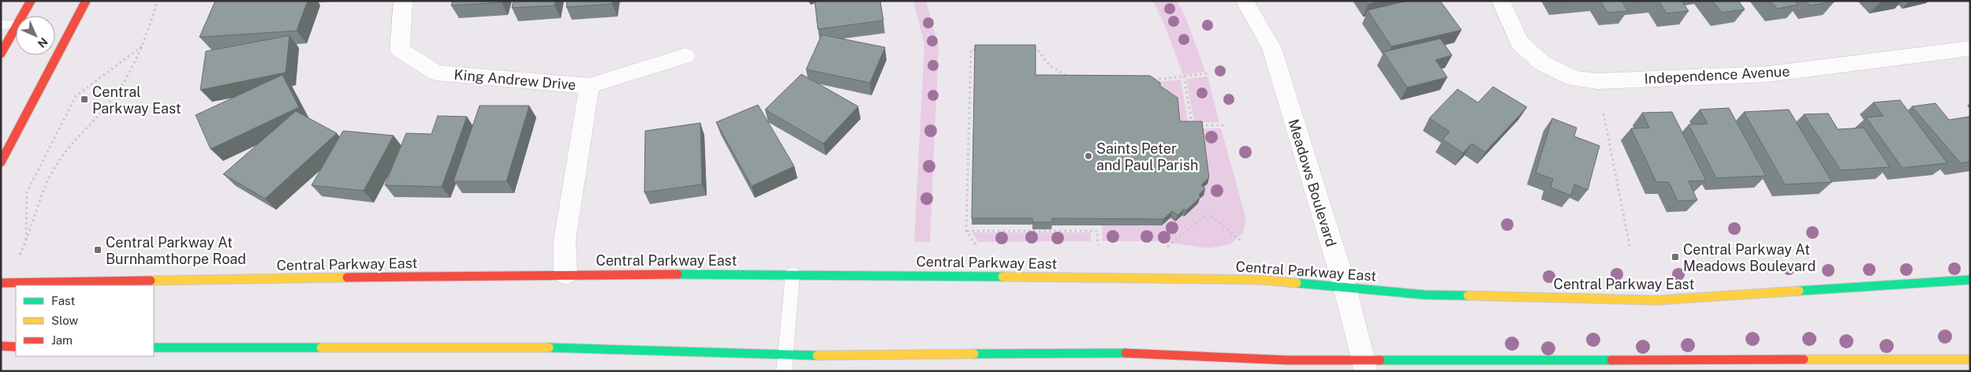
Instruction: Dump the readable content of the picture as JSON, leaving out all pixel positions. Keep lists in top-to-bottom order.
{
  "streets": {
    "street": [
      "Independence Avenue",
      "King Andrew Drive",
      "Meadows Boulevard",
      "Central Parkway East"
    ]
  },
  "crossings": [
    ["King Andrew Drive", "Central Parkway East"],
    ["Meadows Boulevard", "Central Parkway East"]
  ],
  "places": {
    "transit": ["Central Parkway East", "Central Parkway At Burnhamthorpe Road", "Central Parkway At Meadows Boulevard"],
    "other": ["Saints Peter and Paul Parish"]
  },
  "legend": ["Fast", "Slow", "Jam"],
  "north": "bottom right"
}
